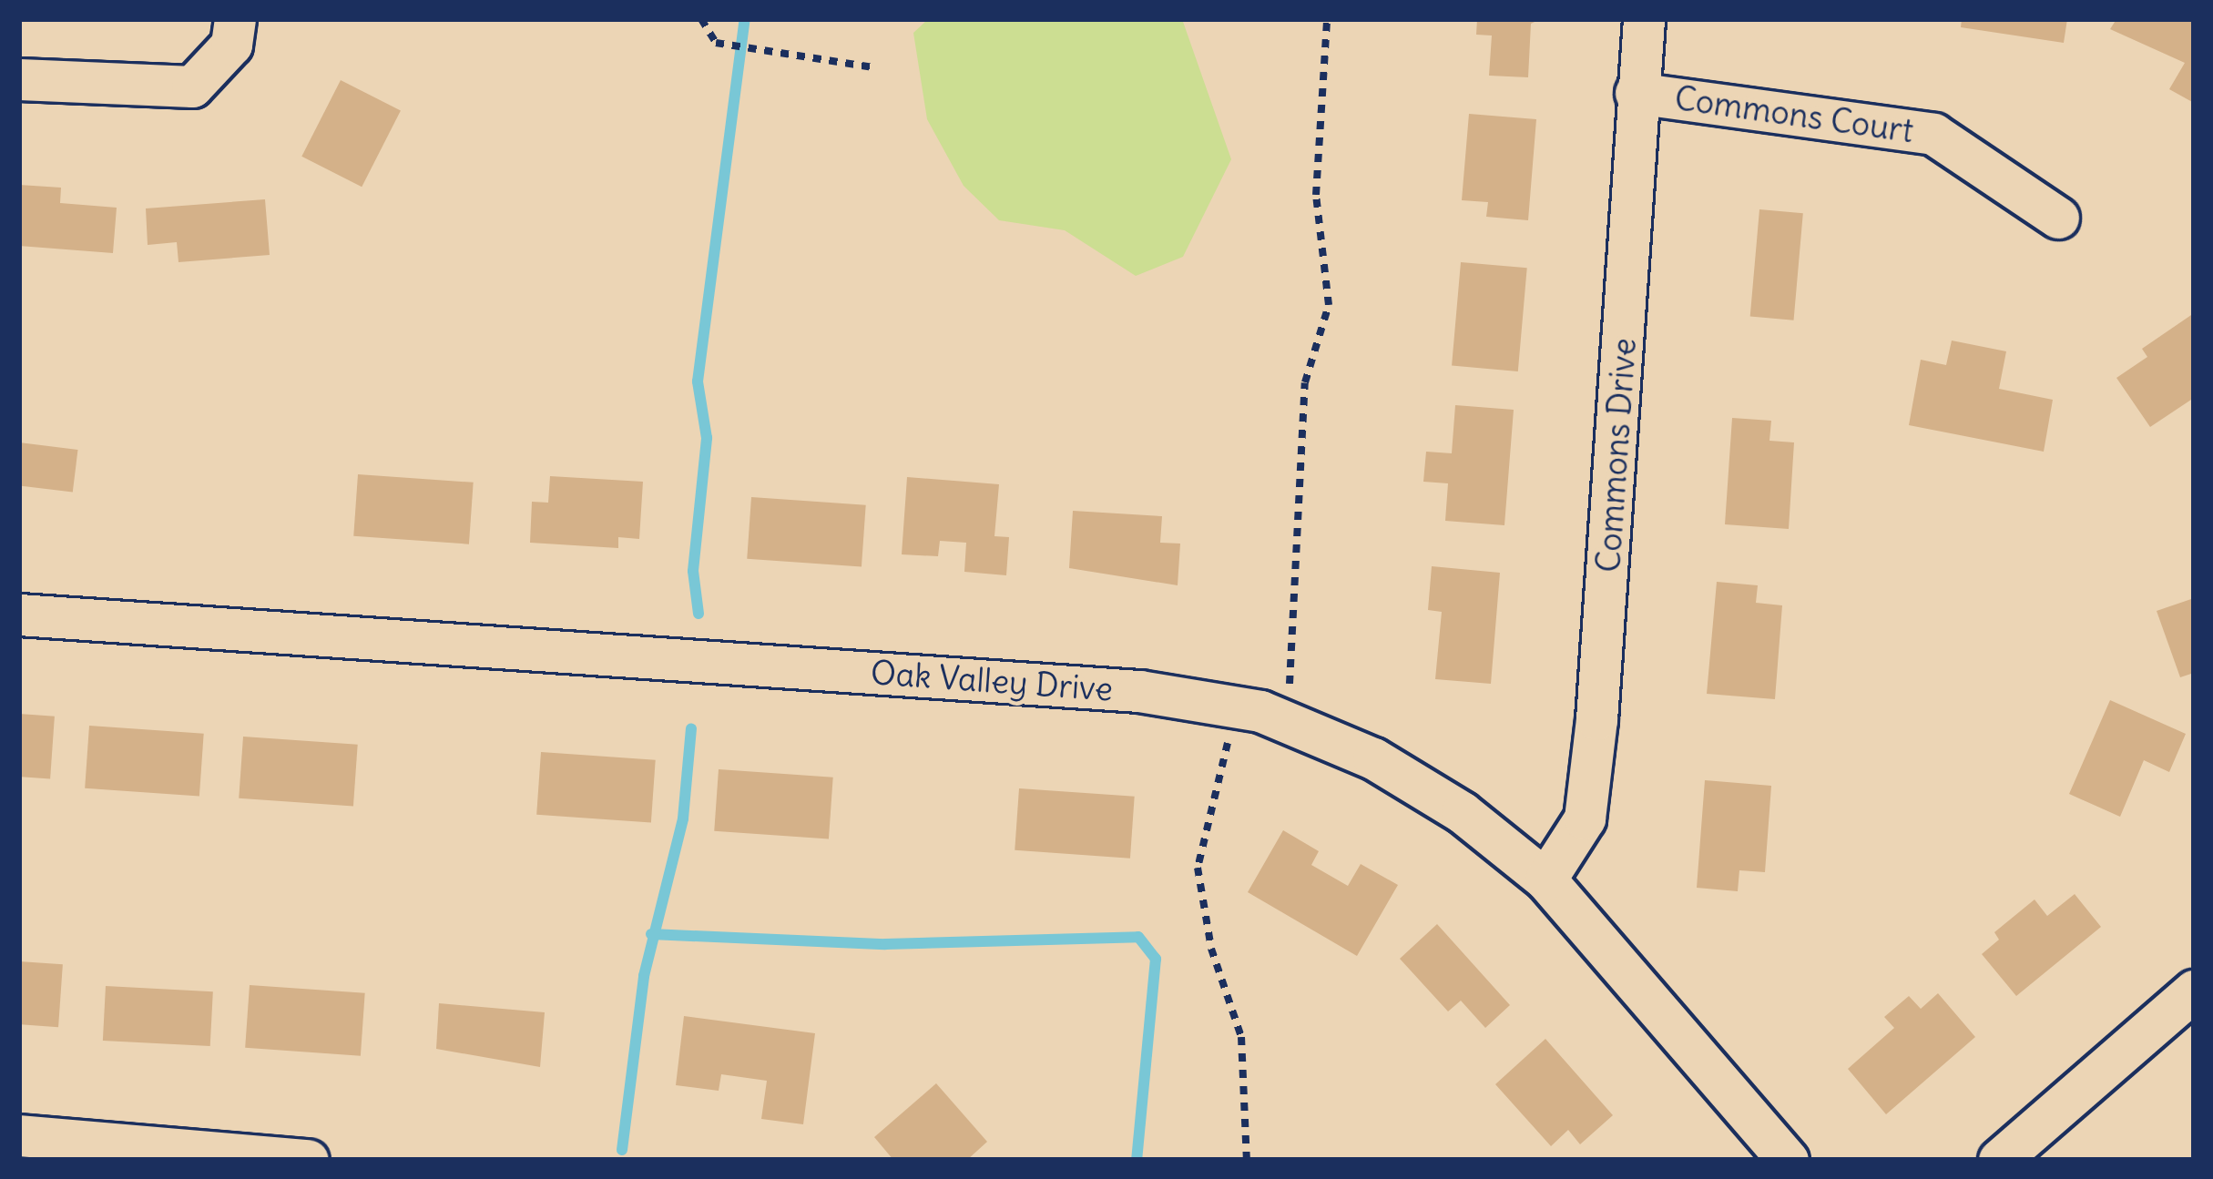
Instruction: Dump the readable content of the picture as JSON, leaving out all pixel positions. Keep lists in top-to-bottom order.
{
  "streets": {
    "street": ["Commons Court", "Commons Drive", "Oak Valley Drive"]
  },
  "crossings": [
    ["Commons Court", "Commons Drive"],
    ["Commons Drive", "Oak Valley Drive"]
  ]
}
